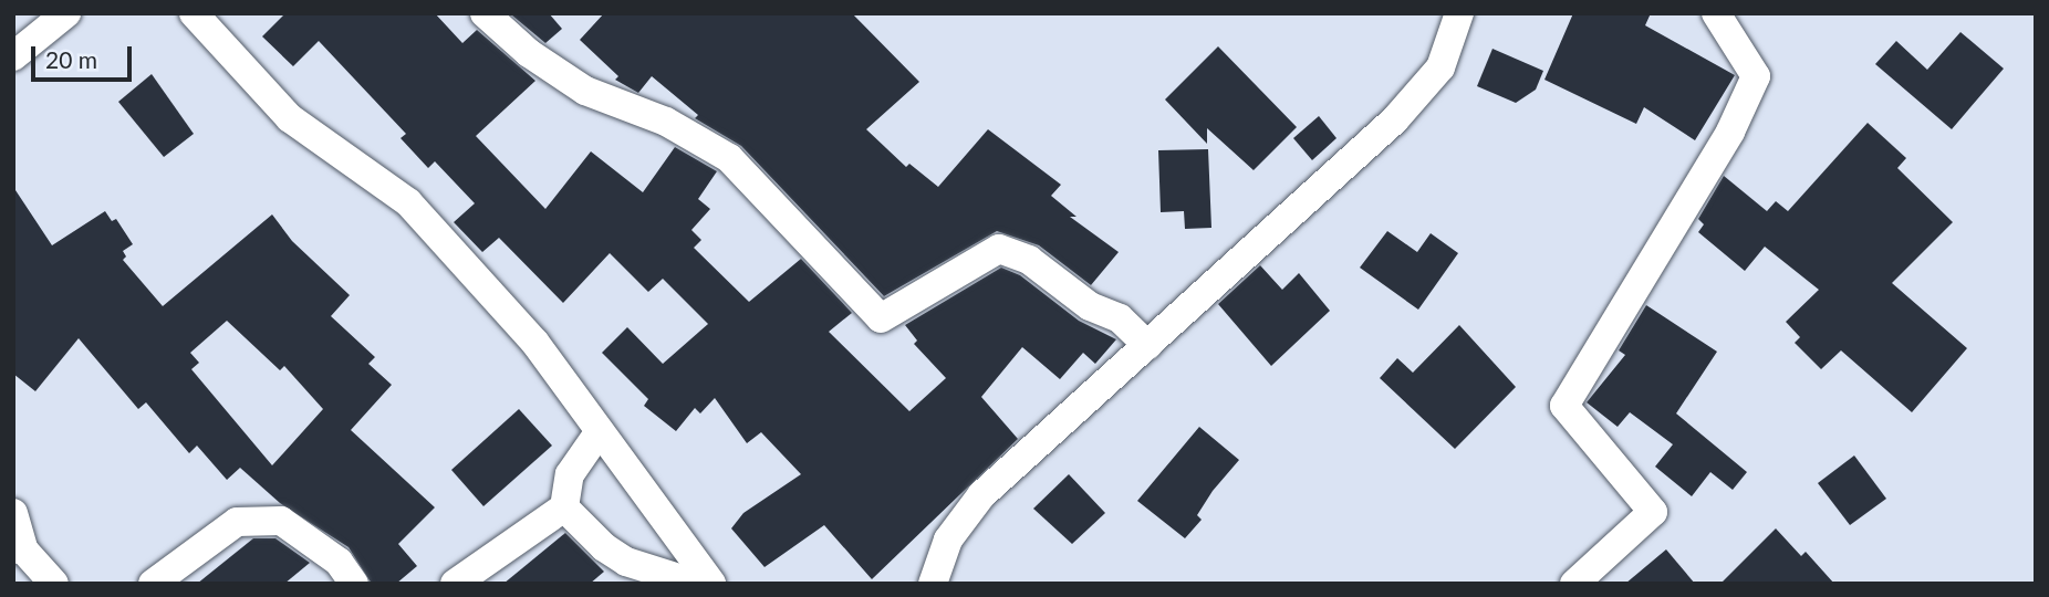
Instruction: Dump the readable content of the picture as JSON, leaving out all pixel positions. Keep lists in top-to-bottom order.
{
  "scale_bar": "20 m"
}
